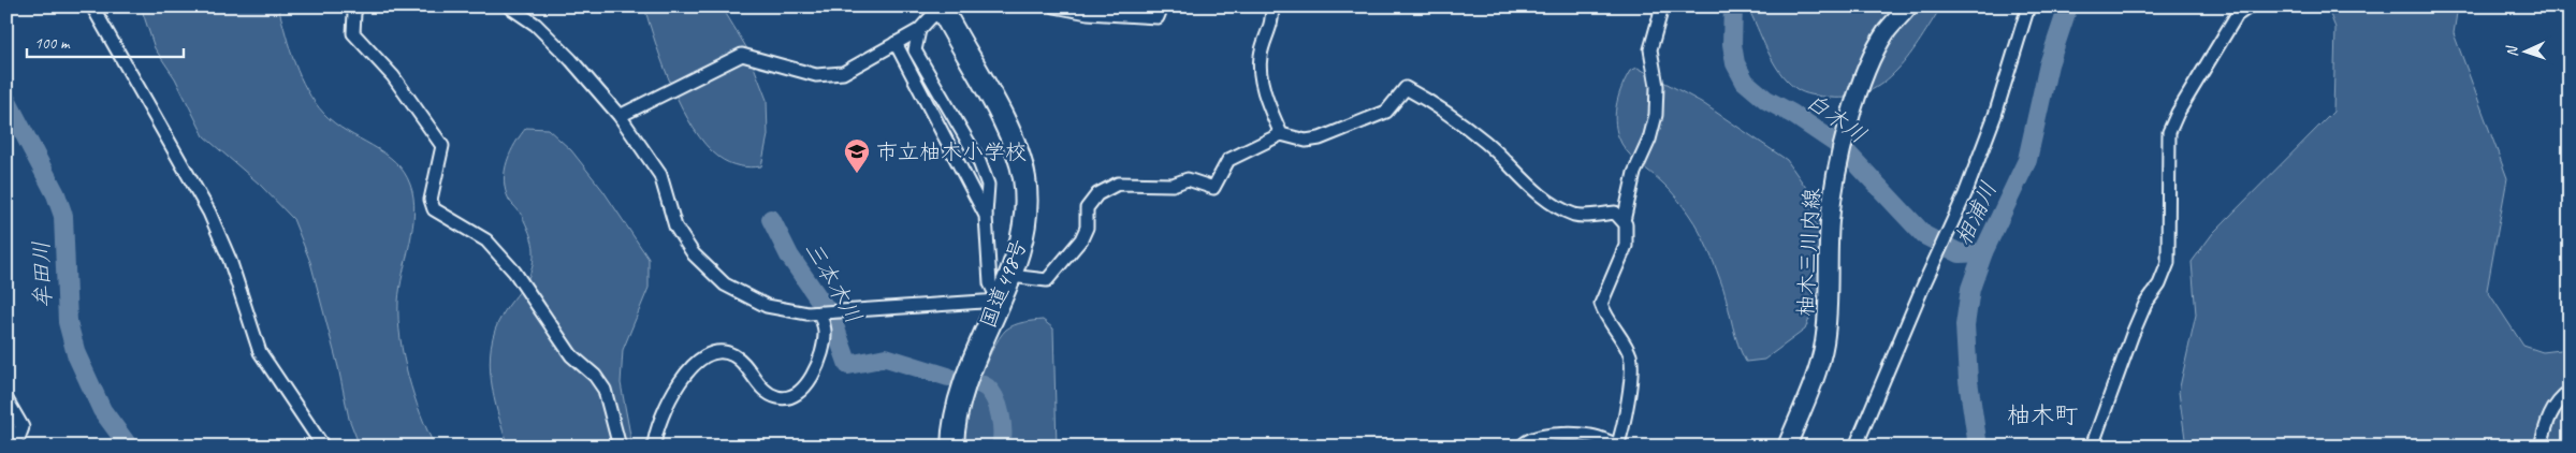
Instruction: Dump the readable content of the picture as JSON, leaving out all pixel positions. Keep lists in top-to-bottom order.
{
  "streets": {
    "highway": ["国道498号"],
    "main road": ["柚木三川内線"]
  },
  "districts": ["柚木町"],
  "water": [
    "白木川",
    "相浦川",
    "牟田川",
    "三本木川"
  ],
  "places": {
    "school or university": ["市立柚木小学校"]
  },
  "scale_bar": "100 m",
  "north": "left"
}
